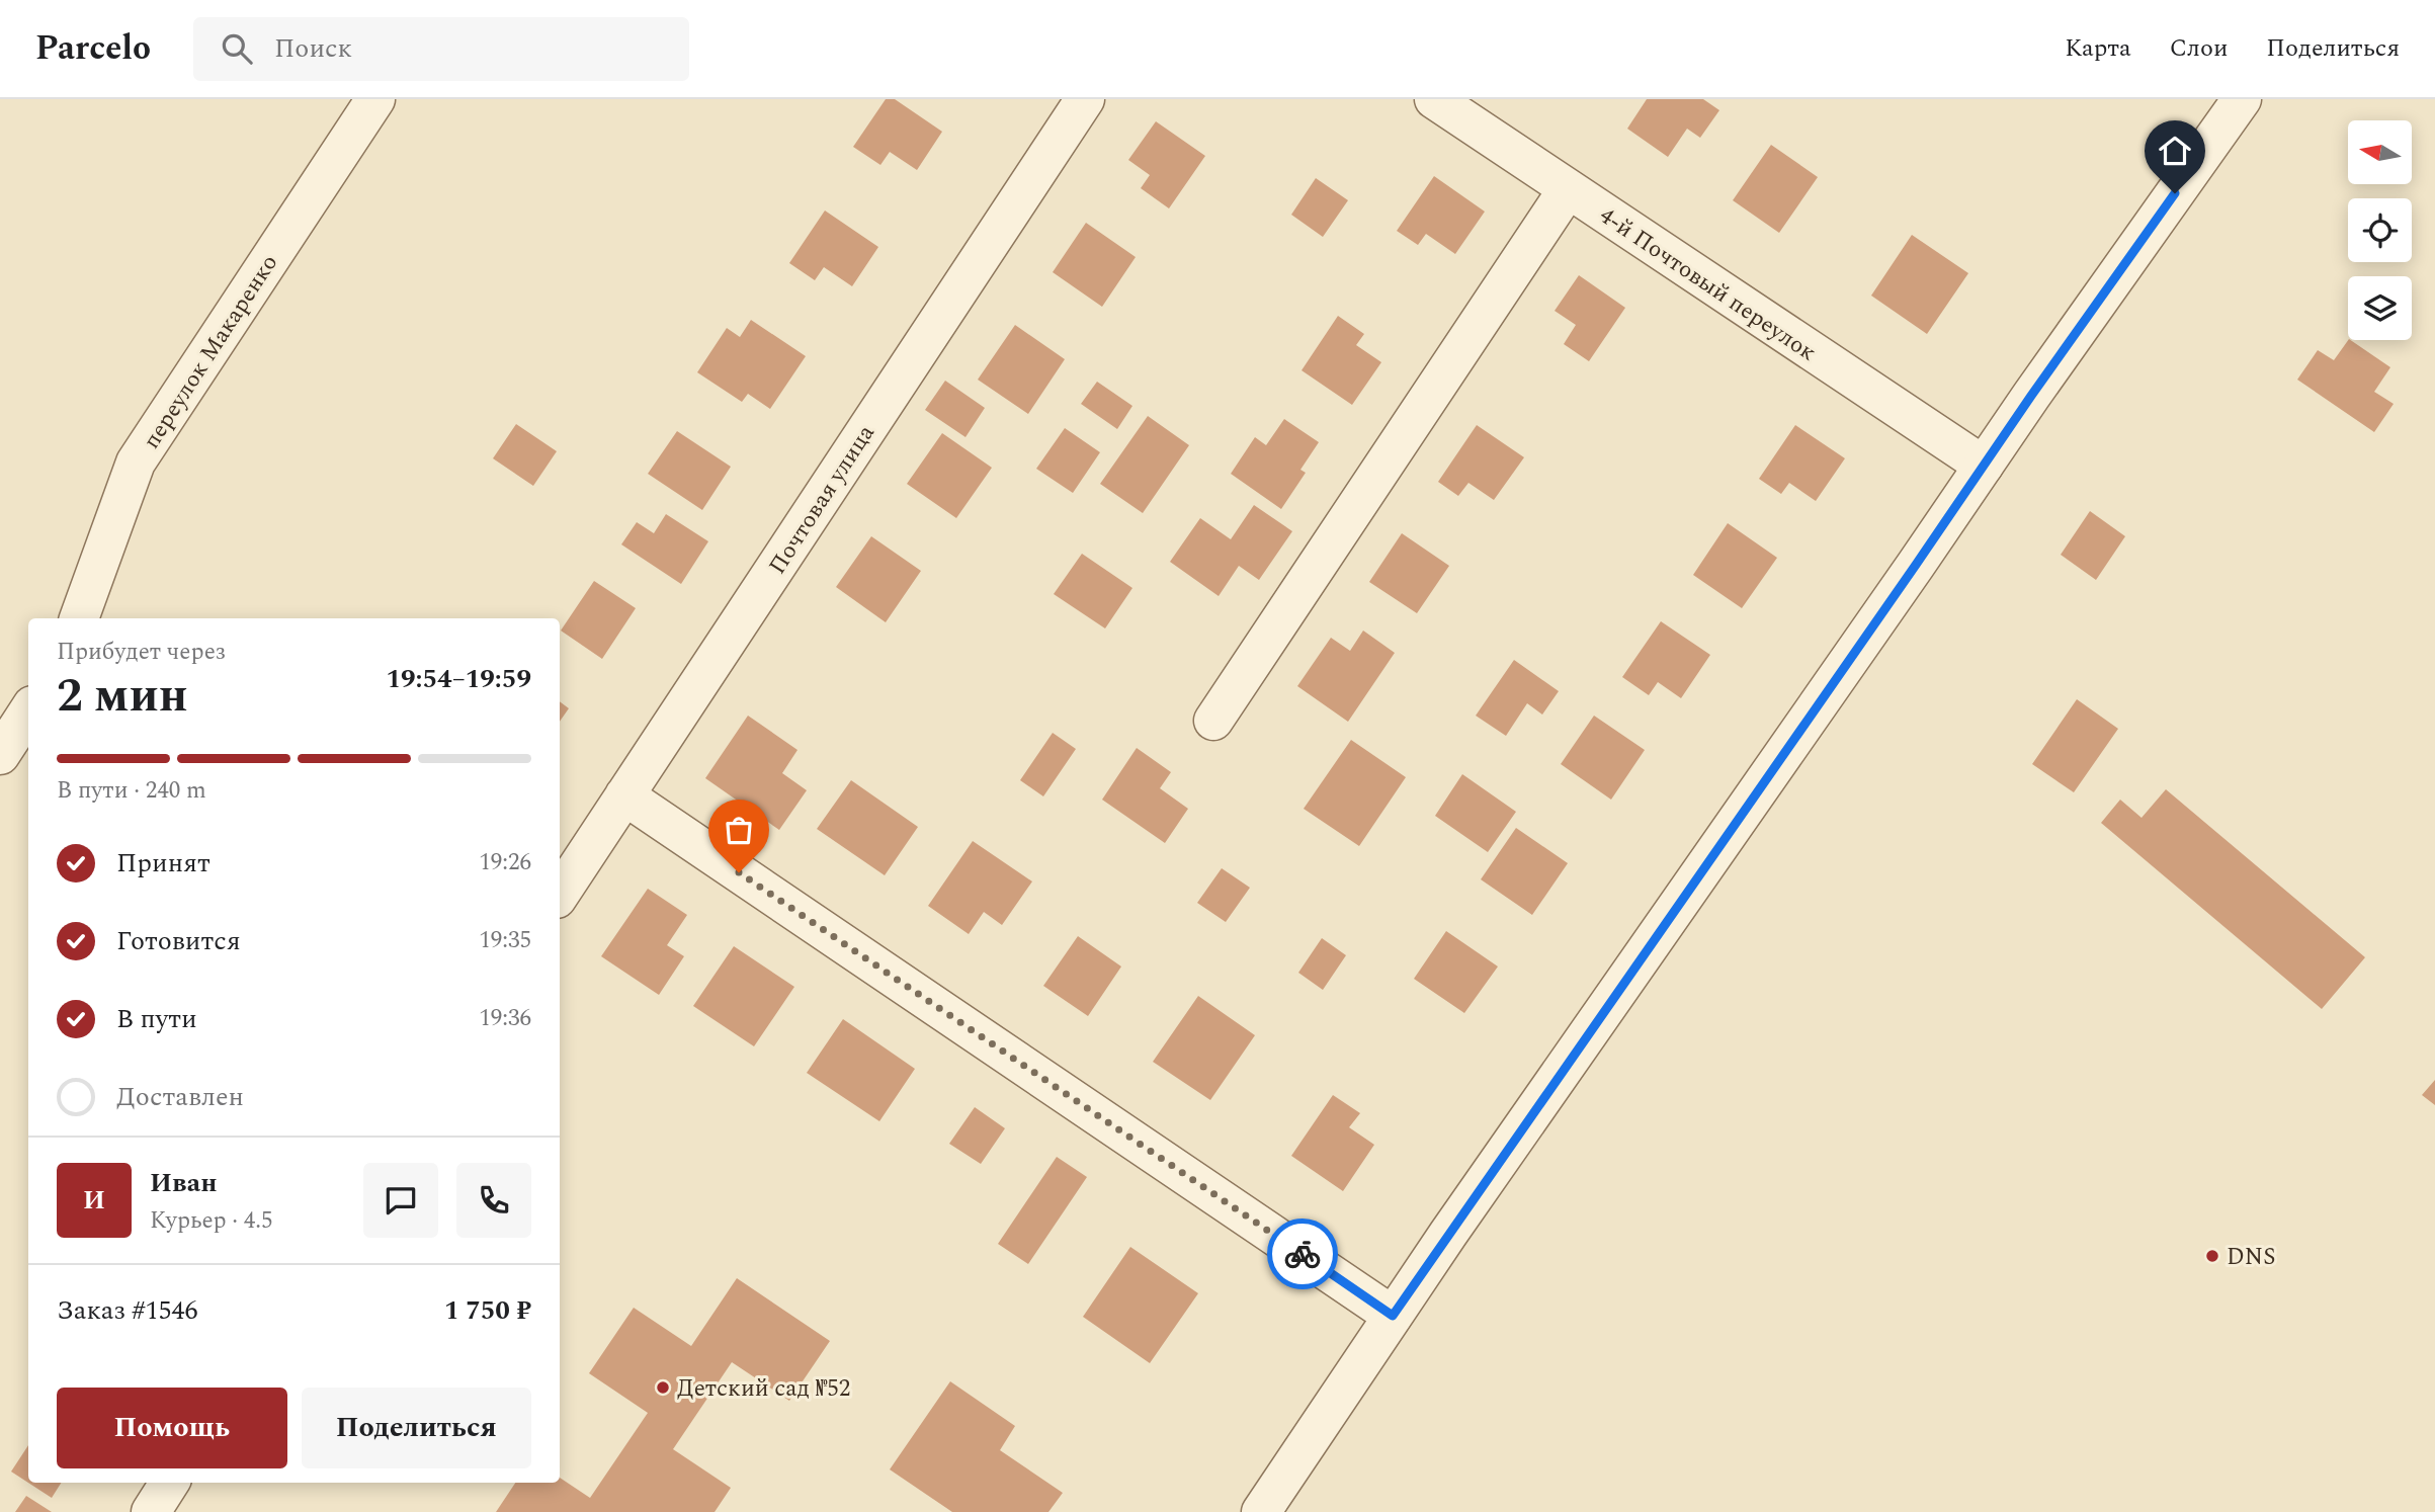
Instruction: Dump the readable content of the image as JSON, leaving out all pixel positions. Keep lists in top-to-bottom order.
{
  "streets": {
    "street": ["4-й Почтовый переулок", "переулок Макаренко", "Почтовая улица"]
  },
  "places": ["DNS", "Детский сад №52"],
  "north": "left",
  "page": {
    "header": "Parcelo",
    "search": "Поиск",
    "nav": ["Карта", "Слои", "Поделиться"],
    "heading": ["2 мин", "Прибудет через", "19:54–19:59"],
    "panel": [
      "Иван",
      "Курьер · 4.5",
      "Заказ #1546",
      "1 750 ₽"
    ],
    "bar": "В пути · 240 m",
    "list": [
      ["Принят", "19:26"],
      ["Готовится", "19:35"],
      ["В пути", "19:36"],
      "Доставлен"
    ],
    "round": "И",
    "buttons": ["Помощь", "Поделиться"]
  }
}
